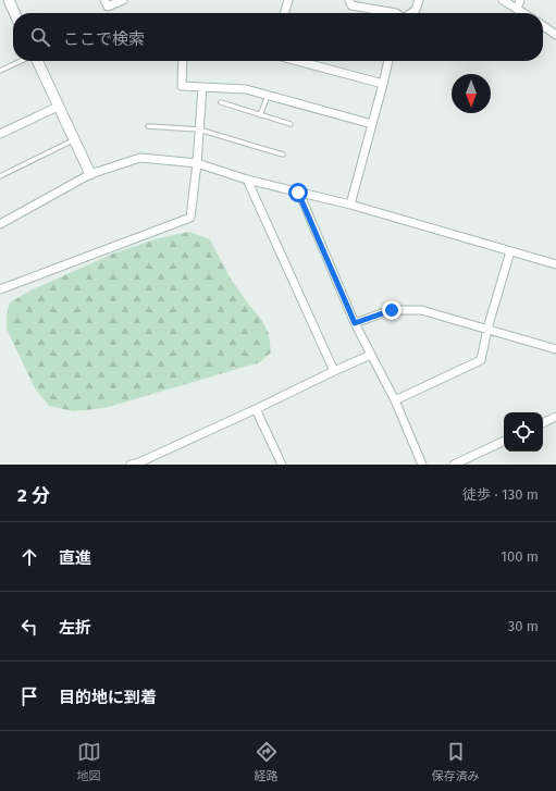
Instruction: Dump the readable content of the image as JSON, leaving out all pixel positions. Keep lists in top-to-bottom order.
{
  "north": "bottom",
  "page": {
    "search": "ここで検索",
    "heading": ["2 分", "徒歩 · 130 m"],
    "list": [
      ["直進", "100 m"],
      ["左折", "30 m"],
      "目的地に到着"
    ],
    "nav": ["地図", "経路", "保存済み"]
  }
}
